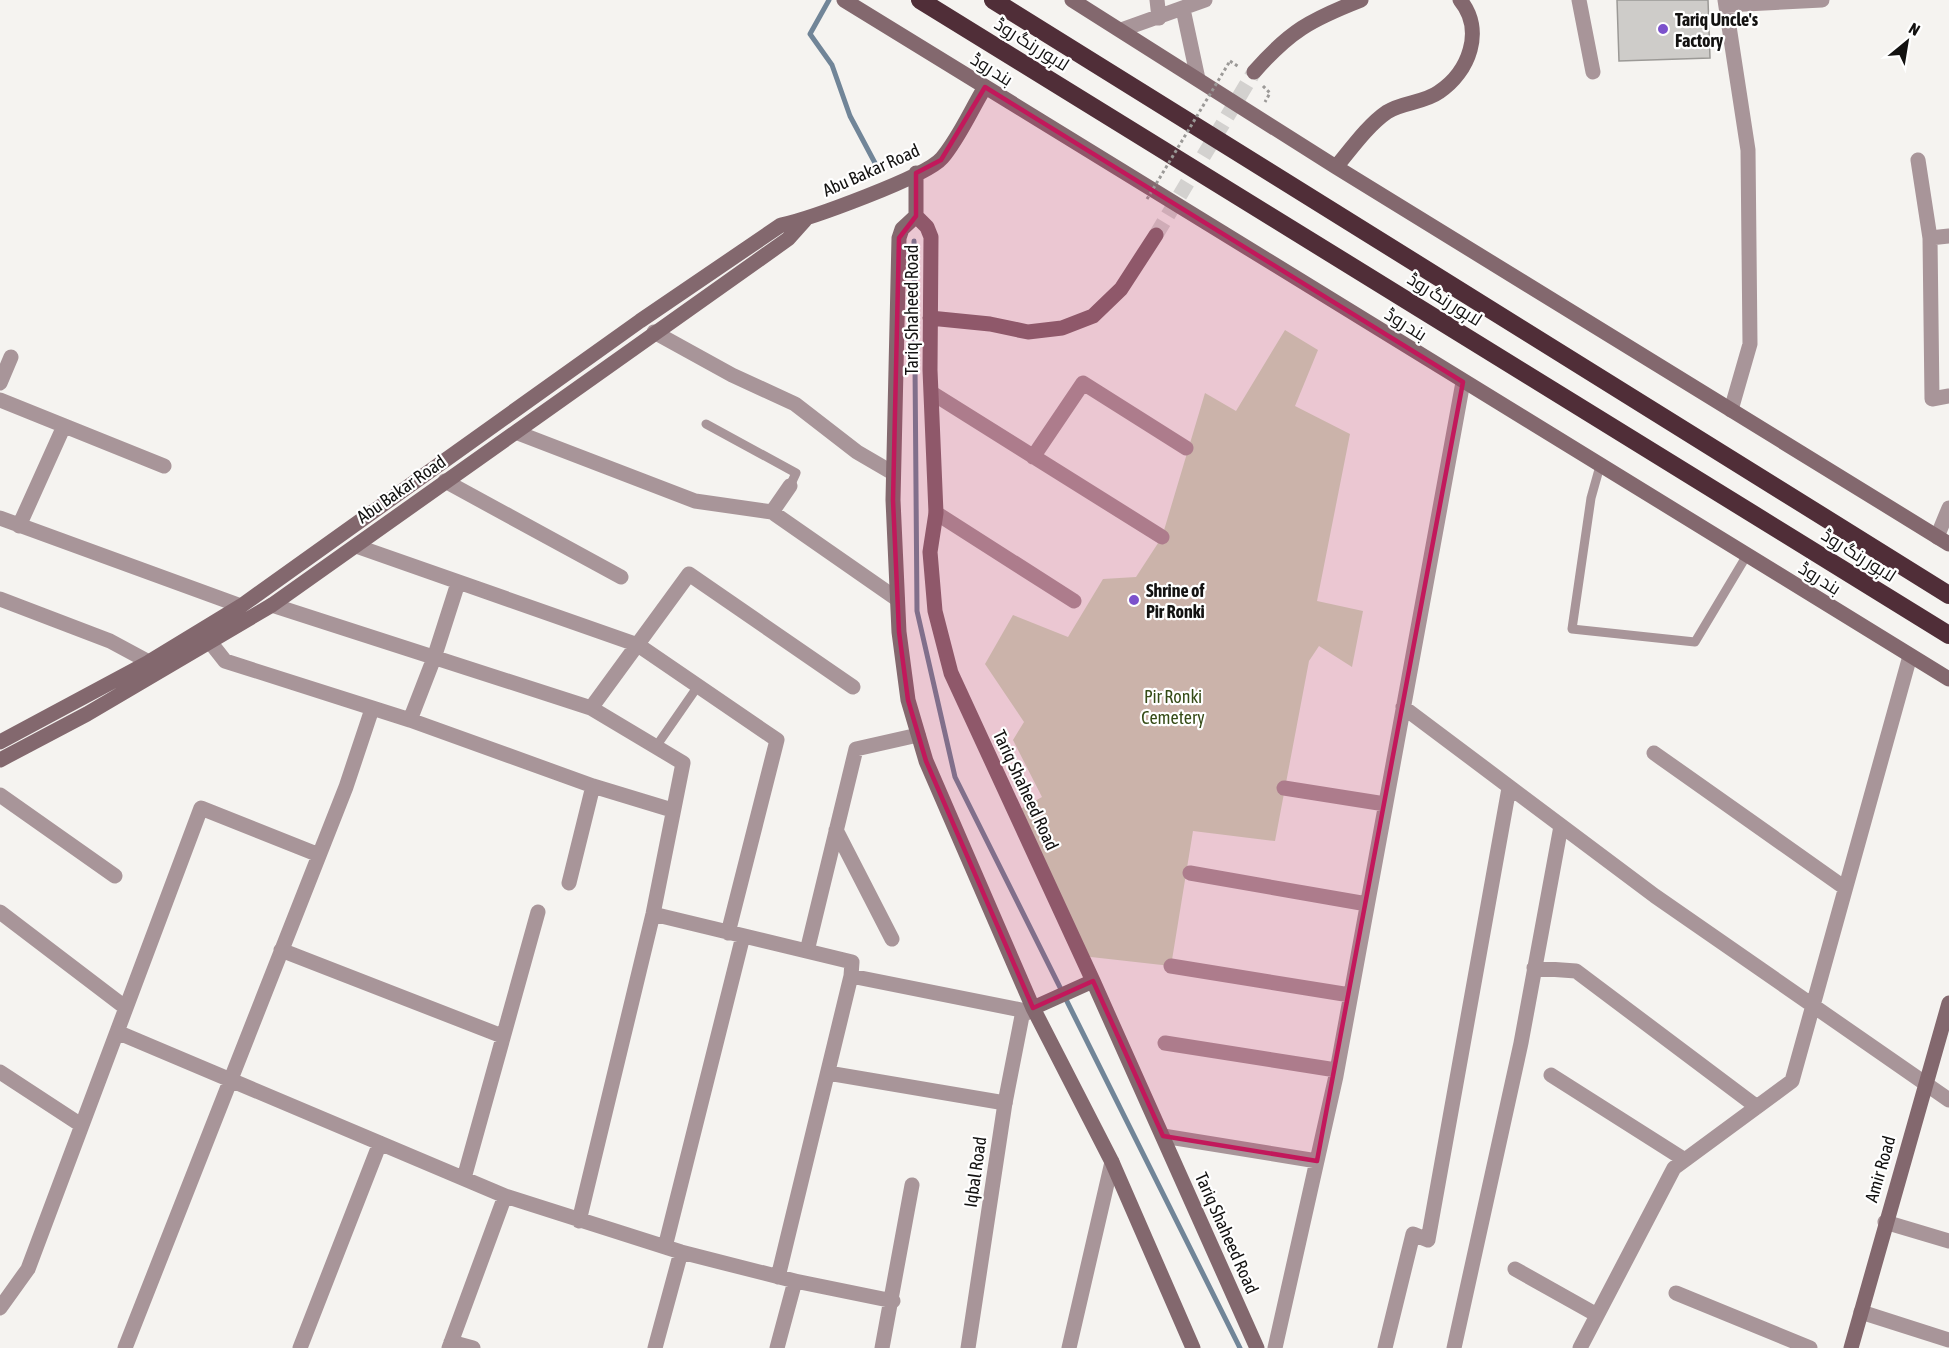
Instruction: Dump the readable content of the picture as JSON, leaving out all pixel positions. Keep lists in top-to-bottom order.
{
  "streets": {
    "highway": ["لاہور رنگ روڈ"],
    "main road": [
      "بند روڈ",
      "Abu Bakar Road",
      "Tariq Shaheed Road",
      "Amir Road"
    ],
    "street": ["Iqbal Road"]
  },
  "crossings": [
    ["بند روڈ", "Abu Bakar Road"],
    ["Tariq Shaheed Road", "Iqbal Road"]
  ],
  "parks": ["Pir Ronki Cemetery"],
  "places": ["Tariq Uncle's Factory", "Shrine of Pir Ronki"],
  "north": "top right"
}
